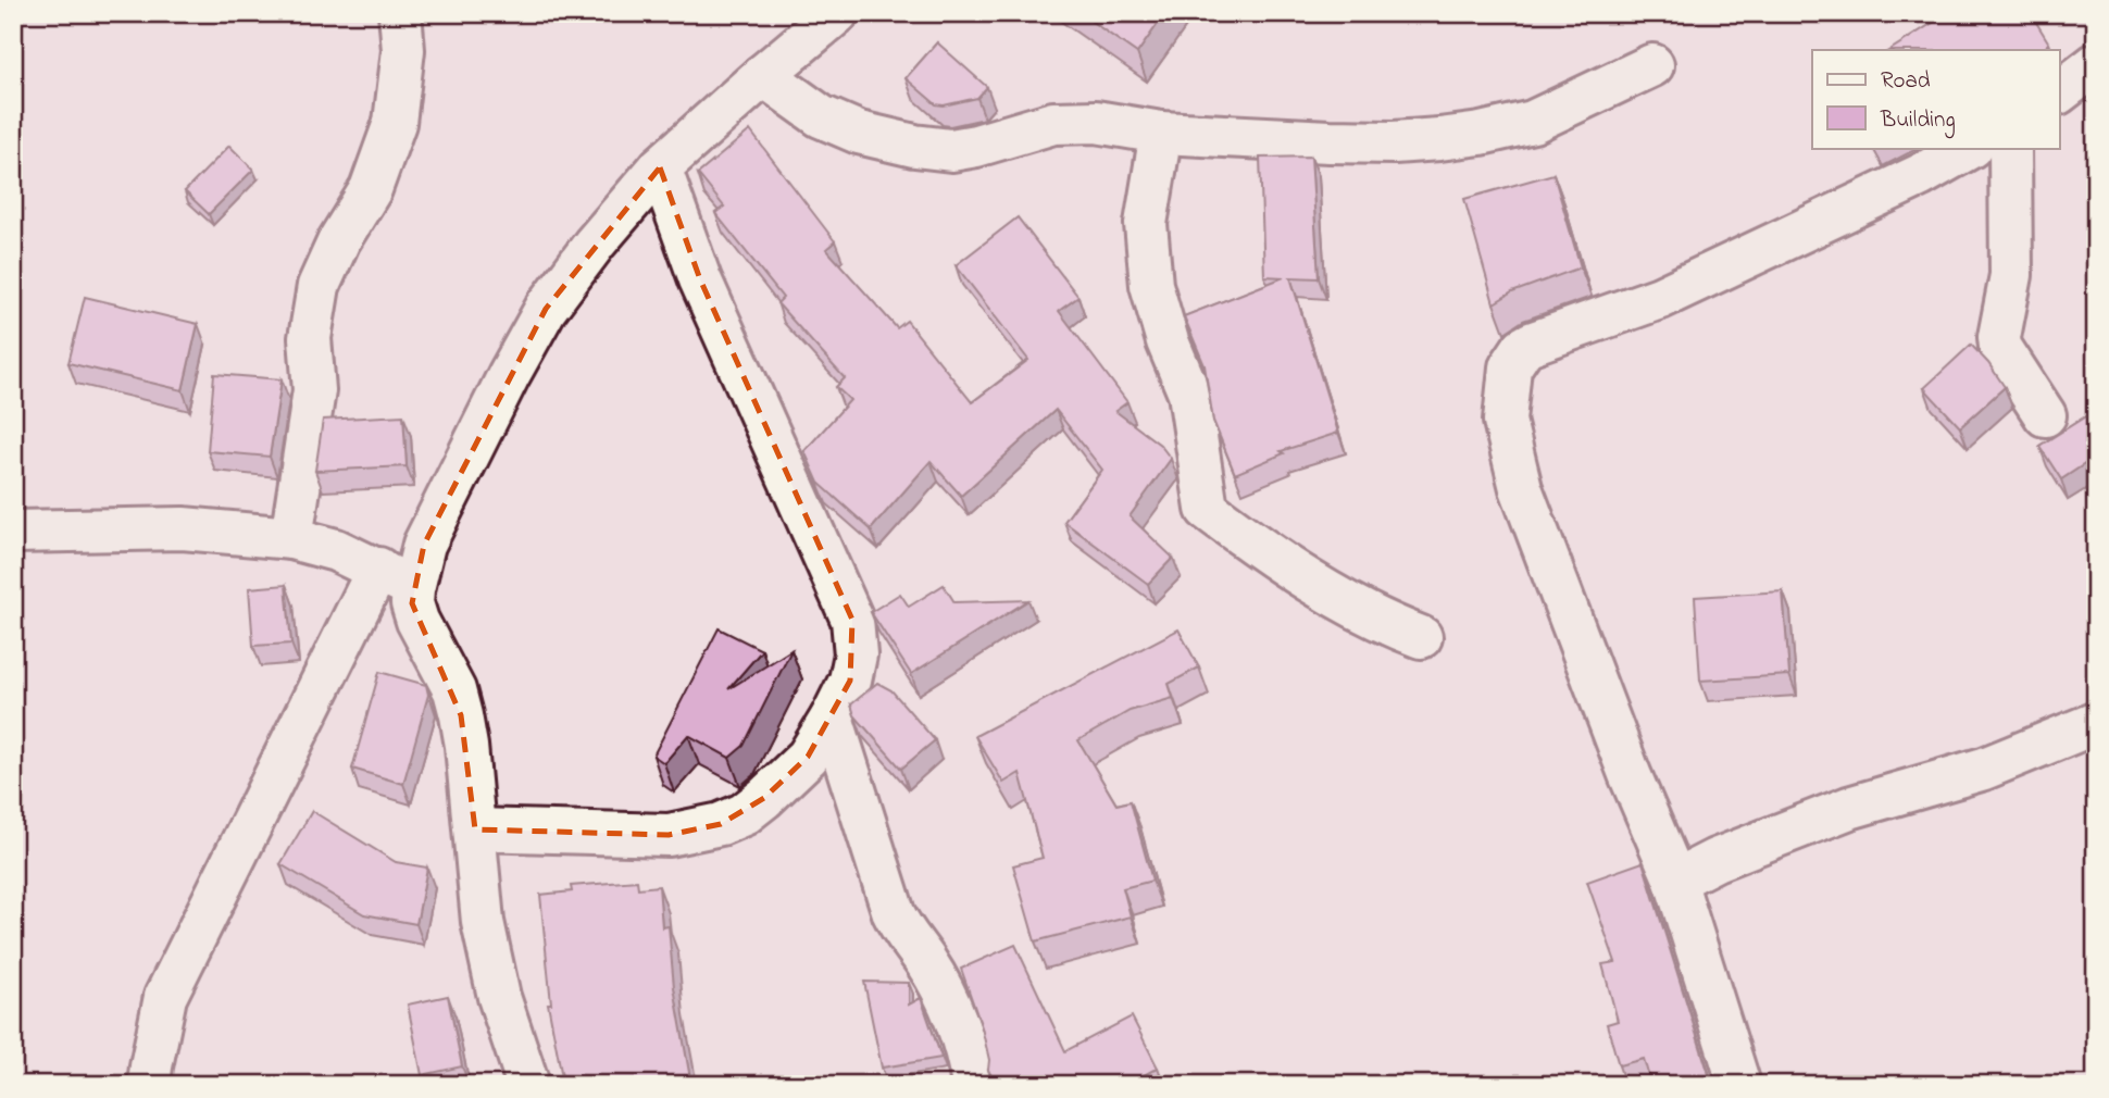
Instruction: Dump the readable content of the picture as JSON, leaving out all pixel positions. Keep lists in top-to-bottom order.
{
  "legend": ["Road", "Building"]
}
